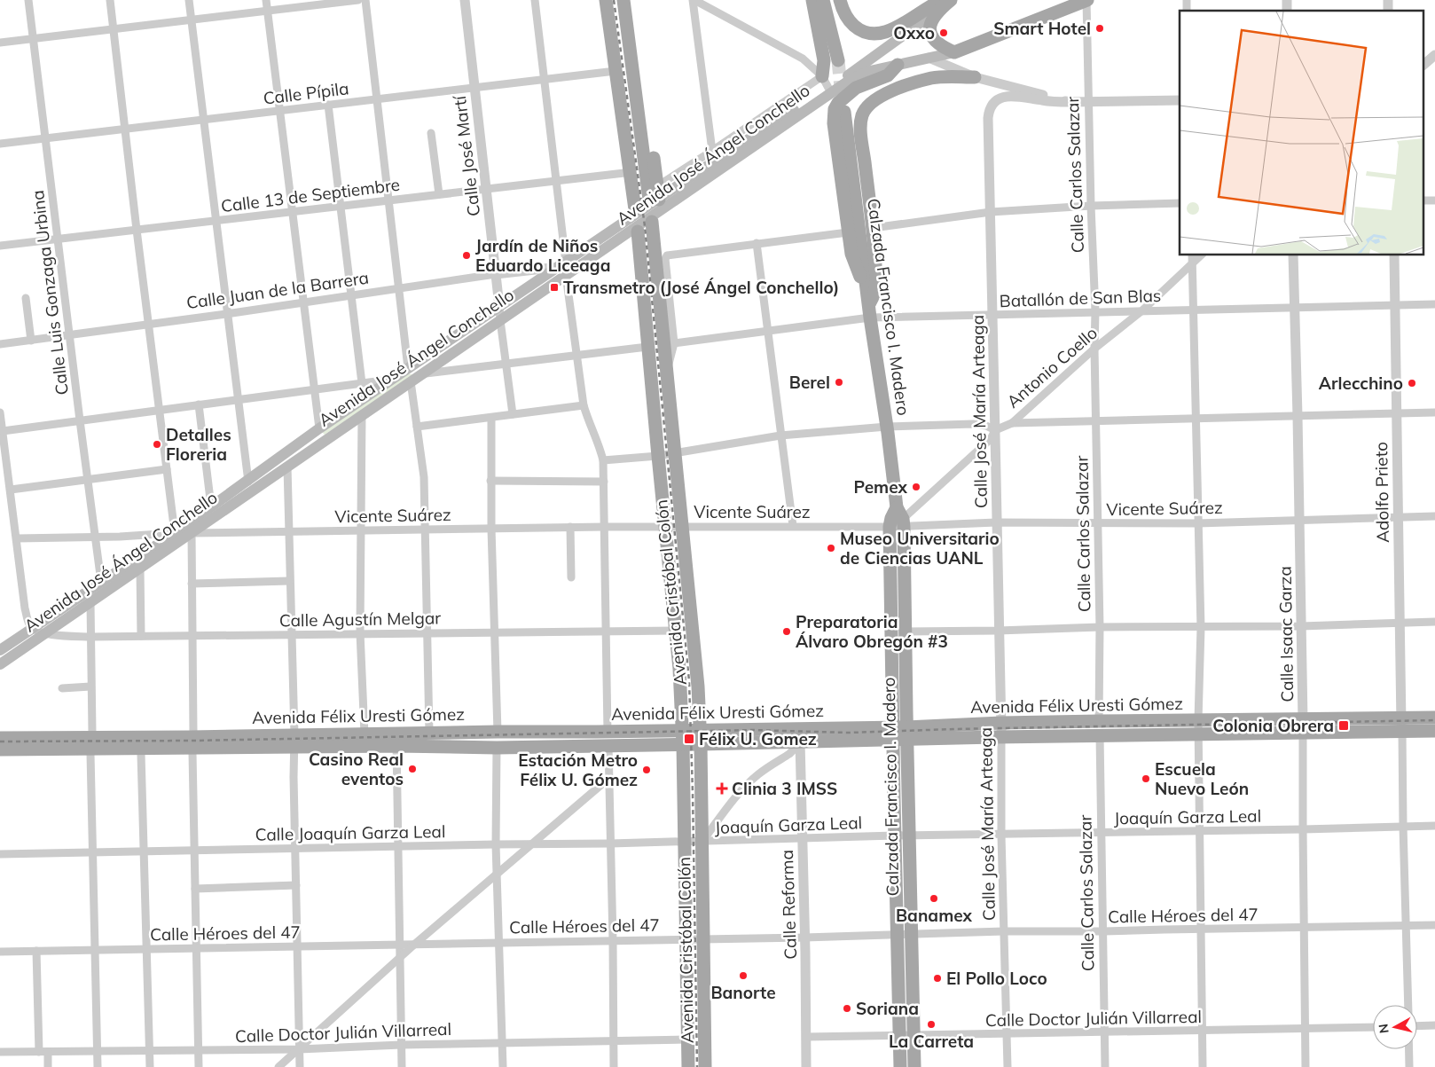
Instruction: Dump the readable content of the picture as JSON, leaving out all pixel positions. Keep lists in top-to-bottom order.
{
  "streets": {
    "main road": [
      "Avenida José Ángel Conchello",
      "Calzada Francisco I. Madero",
      "Avenida Cristóbal Colón",
      "Avenida Félix Uresti Gómez"
    ],
    "street": [
      "Calle Pípila",
      "Calle José Martí",
      "Calle Carlos Salazar",
      "Calle 13 de Septiembre",
      "Calle Juan de la Barrera",
      "Calle Luis Gonzaga Urbina",
      "Batallón de San Blas",
      "Antonio Coello",
      "Calle José María Arteaga",
      "Adolfo Prieto",
      "Vicente Suárez",
      "Calle Agustín Melgar",
      "Calle Isaac Garza",
      "Joaquín Garza Leal",
      "Calle Joaquín Garza Leal",
      "Calle Reforma",
      "Calle Héroes del 47",
      "Calle Doctor Julián Villarreal"
    ]
  },
  "crossings": [
    ["Calle Pípila", "Calle José Martí"],
    ["Calle Pípila", "Calle Luis Gonzaga Urbina"],
    ["Calle Pípila", "Avenida Cristóbal Colón"],
    ["Avenida José Ángel Conchello", "Calle José Martí"],
    ["Avenida José Ángel Conchello", "Calle Juan de la Barrera"],
    ["Avenida José Ángel Conchello", "Calle Luis Gonzaga Urbina"],
    ["Avenida José Ángel Conchello", "Vicente Suárez"],
    ["Avenida José Ángel Conchello", "Avenida Cristóbal Colón"],
    ["Avenida José Ángel Conchello", "Calle Agustín Melgar"],
    ["Calle José Martí", "Calle 13 de Septiembre"],
    ["Calle José Martí", "Calle Juan de la Barrera"],
    ["Calle Carlos Salazar", "Batallón de San Blas"],
    ["Calle Carlos Salazar", "Antonio Coello"],
    ["Calle Carlos Salazar", "Vicente Suárez"],
    ["Calle Carlos Salazar", "Avenida Félix Uresti Gómez"],
    ["Calle Carlos Salazar", "Joaquín Garza Leal"],
    ["Calle Carlos Salazar", "Calle Héroes del 47"],
    ["Calle Carlos Salazar", "Calle Doctor Julián Villarreal"],
    ["Calle 13 de Septiembre", "Calle Luis Gonzaga Urbina"],
    ["Calle Juan de la Barrera", "Calle Luis Gonzaga Urbina"],
    ["Calle Luis Gonzaga Urbina", "Vicente Suárez"],
    ["Batallón de San Blas", "Calzada Francisco I. Madero"],
    ["Batallón de San Blas", "Antonio Coello"],
    ["Batallón de San Blas", "Calle José María Arteaga"],
    ["Batallón de San Blas", "Adolfo Prieto"],
    ["Batallón de San Blas", "Calle Isaac Garza"],
    ["Calzada Francisco I. Madero", "Antonio Coello"],
    ["Calzada Francisco I. Madero", "Vicente Suárez"],
    ["Calzada Francisco I. Madero", "Avenida Félix Uresti Gómez"],
    ["Calzada Francisco I. Madero", "Joaquín Garza Leal"],
    ["Calzada Francisco I. Madero", "Calle Héroes del 47"],
    ["Calzada Francisco I. Madero", "Calle Doctor Julián Villarreal"],
    ["Antonio Coello", "Calle José María Arteaga"],
    ["Antonio Coello", "Vicente Suárez"],
    ["Calle José María Arteaga", "Vicente Suárez"],
    ["Calle José María Arteaga", "Avenida Félix Uresti Gómez"],
    ["Calle José María Arteaga", "Joaquín Garza Leal"],
    ["Calle José María Arteaga", "Calle Héroes del 47"],
    ["Calle José María Arteaga", "Calle Doctor Julián Villarreal"],
    ["Adolfo Prieto", "Vicente Suárez"],
    ["Adolfo Prieto", "Avenida Félix Uresti Gómez"],
    ["Vicente Suárez", "Avenida Cristóbal Colón"],
    ["Vicente Suárez", "Calle Isaac Garza"],
    ["Avenida Cristóbal Colón", "Calle Agustín Melgar"],
    ["Avenida Cristóbal Colón", "Avenida Félix Uresti Gómez"],
    ["Avenida Cristóbal Colón", "Joaquín Garza Leal"],
    ["Avenida Cristóbal Colón", "Calle Joaquín Garza Leal"],
    ["Avenida Cristóbal Colón", "Calle Héroes del 47"],
    ["Avenida Cristóbal Colón", "Calle Doctor Julián Villarreal"],
    ["Calle Isaac Garza", "Avenida Félix Uresti Gómez"],
    ["Calle Isaac Garza", "Joaquín Garza Leal"],
    ["Calle Isaac Garza", "Calle Héroes del 47"],
    ["Calle Isaac Garza", "Calle Doctor Julián Villarreal"],
    ["Avenida Félix Uresti Gómez", "Calle Reforma"],
    ["Joaquín Garza Leal", "Calle Joaquín Garza Leal"],
    ["Joaquín Garza Leal", "Calle Reforma"],
    ["Calle Reforma", "Calle Héroes del 47"],
    ["Calle Reforma", "Calle Doctor Julián Villarreal"]
  ],
  "places": {
    "other": [
      "Smart Hotel",
      "Oxxo",
      "Jardín de Niños Eduardo Liceaga",
      "Berel",
      "Arlecchino",
      "Detalles Floreria",
      "Pemex",
      "Museo Universitario de Ciencias UANL",
      "Preparatoria Álvaro Obregón #3",
      "Casino Real eventos",
      "Estación Metro Félix U. Gómez",
      "Escuela Nuevo León",
      "Banamex",
      "Banorte",
      "El Pollo Loco",
      "Soriana",
      "La Carreta"
    ],
    "transit": ["Transmetro (José Ángel Conchello)", "Colonia Obrera", "Félix U. Gomez"],
    "health": ["Clinia 3 IMSS"]
  },
  "north": "left"
}
